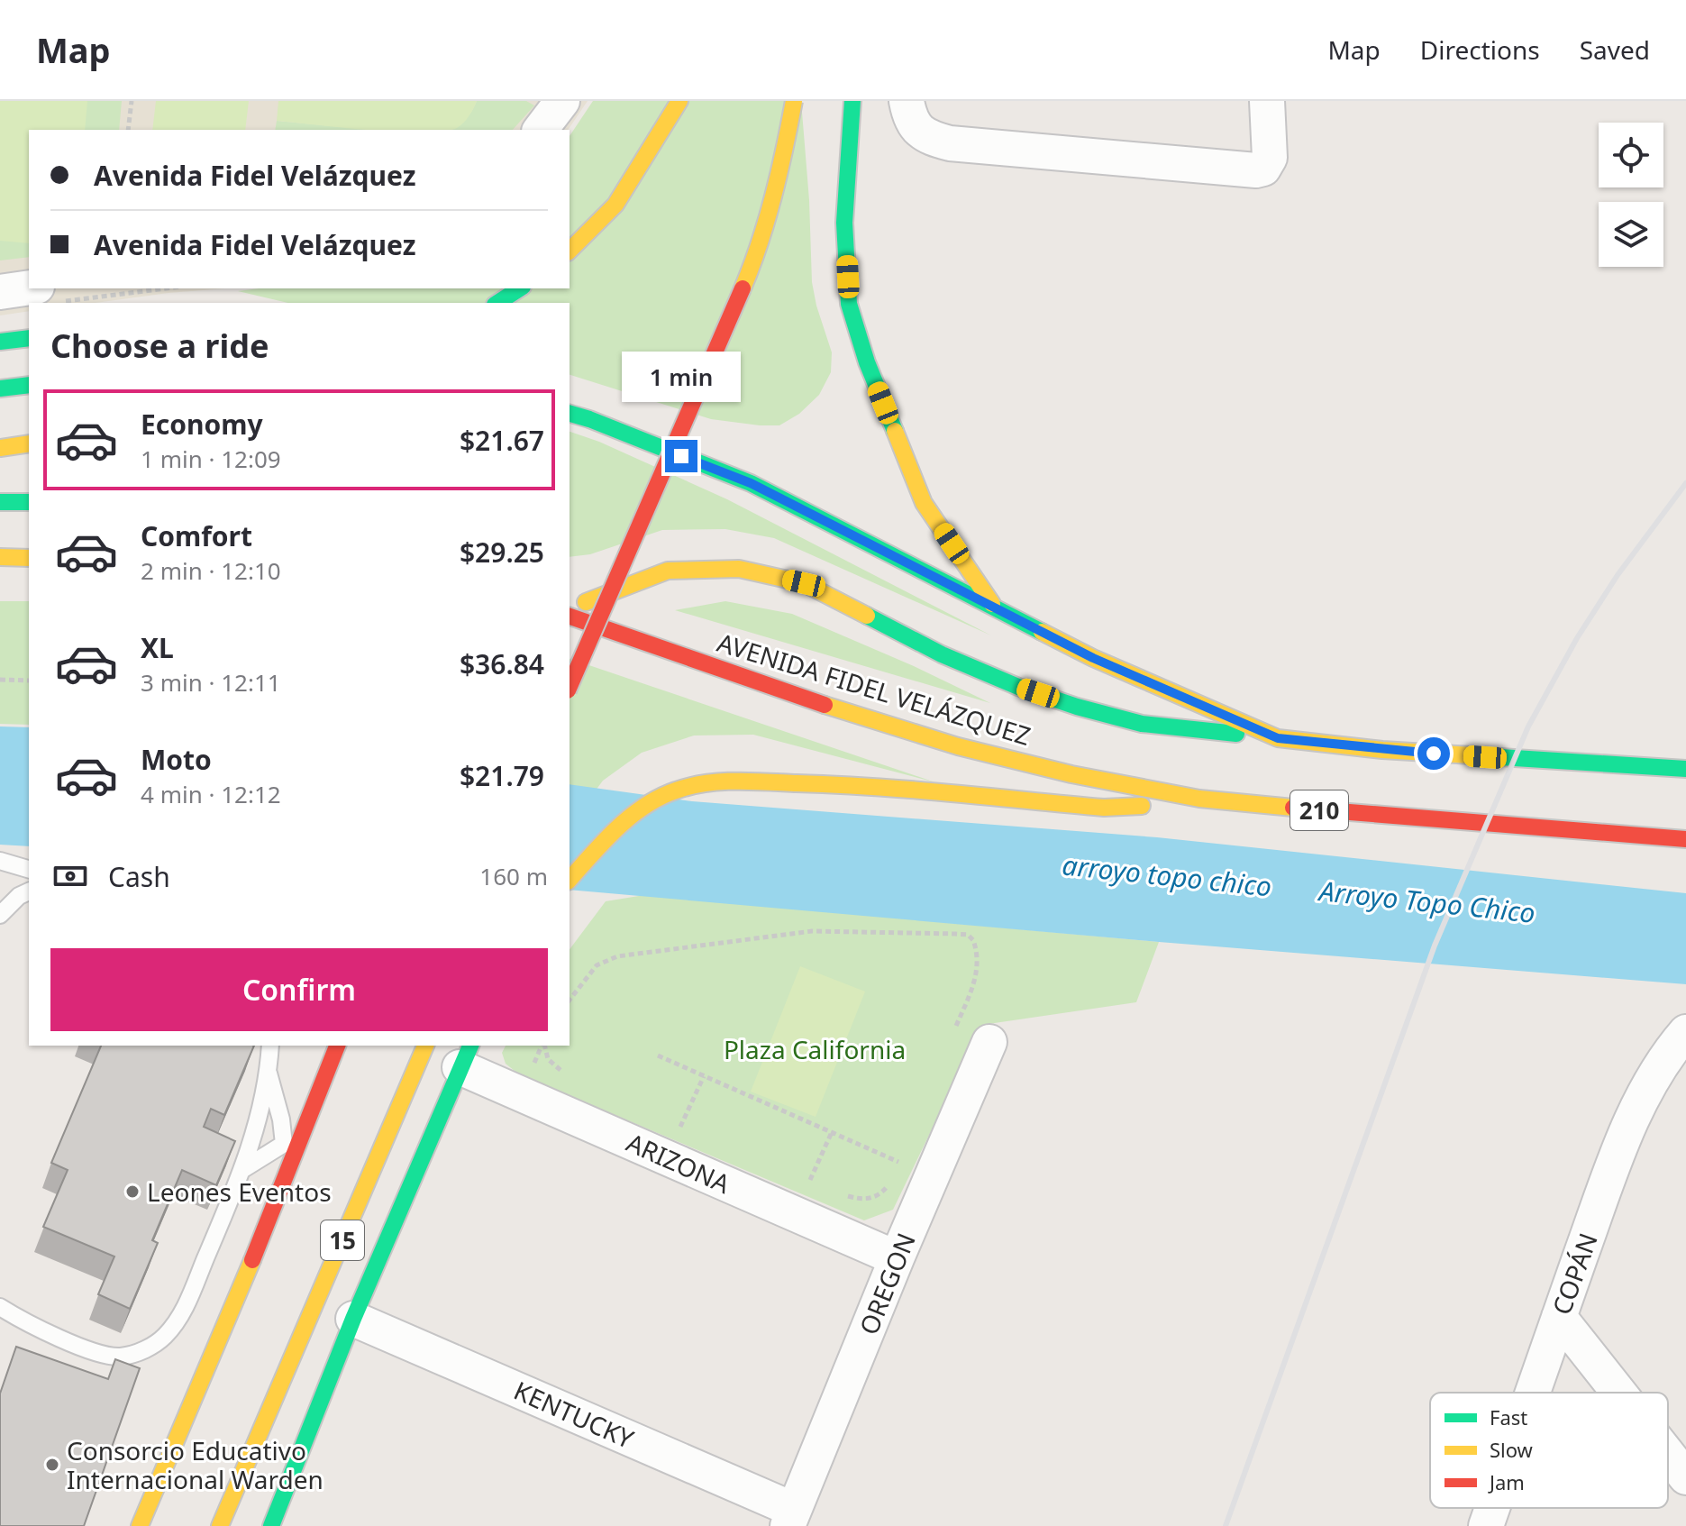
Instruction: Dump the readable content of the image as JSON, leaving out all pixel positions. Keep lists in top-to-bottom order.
{
  "streets": {
    "highway": ["AVENIDA FIDEL VELÁZQUEZ", "210", "15"],
    "street": [
      "ARIZONA",
      "COPÁN",
      "OREGON",
      "KENTUCKY"
    ]
  },
  "crossings": [
    ["ARIZONA", "OREGON"],
    ["OREGON", "KENTUCKY"]
  ],
  "water": ["arroyo topo chico", "Arroyo Topo Chico"],
  "parks": ["Plaza California"],
  "places": ["Leones Eventos", "Consorcio Educativo Internacional Warden"],
  "legend": ["Fast", "Slow", "Jam"],
  "page": {
    "header": "Map",
    "nav": ["Map", "Directions", "Saved"],
    "banner": ["Avenida Fidel Velázquez", "Avenida Fidel Velázquez"],
    "heading": "Choose a ride",
    "bubble": "1 min",
    "list": [
      {
        "name": "Economy",
        "note": "1 min · 12:09",
        "value": "$21.67"
      },
      {
        "name": "Comfort",
        "note": "2 min · 12:10",
        "value": "$29.25"
      },
      {
        "name": "XL",
        "note": "3 min · 12:11",
        "value": "$36.84"
      },
      {
        "name": "Moto",
        "note": "4 min · 12:12",
        "value": "$21.79"
      }
    ],
    "pay": ["Cash", "160 m"],
    "buttons": "Confirm"
  }
}
